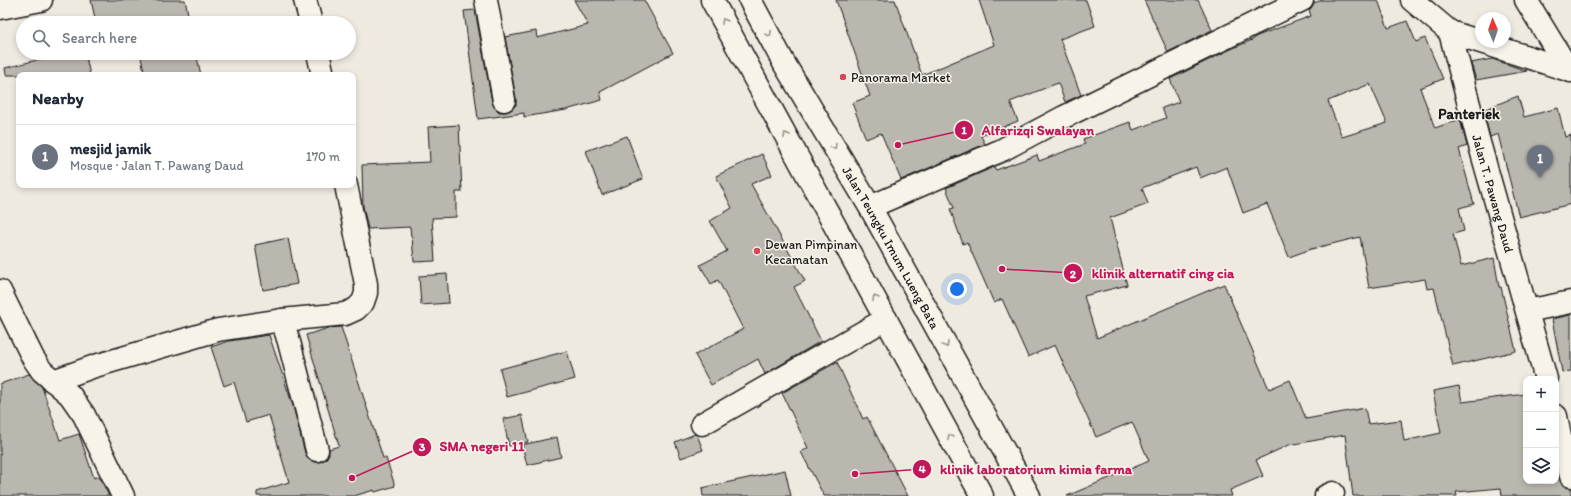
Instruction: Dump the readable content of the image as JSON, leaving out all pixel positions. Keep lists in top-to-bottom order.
{
  "streets": {
    "main road": ["Jalan T. Pawang Daud", "Jalan Teungku Imum Lueng Bata"]
  },
  "districts": ["Panteriek"],
  "places": [
    "Panorama Market",
    "Alfarizqi Swalayan",
    "Dewan Pimpinan Kecamatan",
    "klinik alternatif cing cia",
    "klinik laboratorium kimia farma",
    "SMA negeri 11"
  ],
  "north": "top",
  "page": {
    "search": "Search here",
    "heading": "Nearby",
    "list": [
      {
        "mark": "1",
        "name": "mesjid jamik",
        "note": "Mosque · Jalan T. Pawang Daud",
        "value": "170 m"
      }
    ],
    "pins": "1",
    "map_buttons": ["+", "−"]
  }
}
